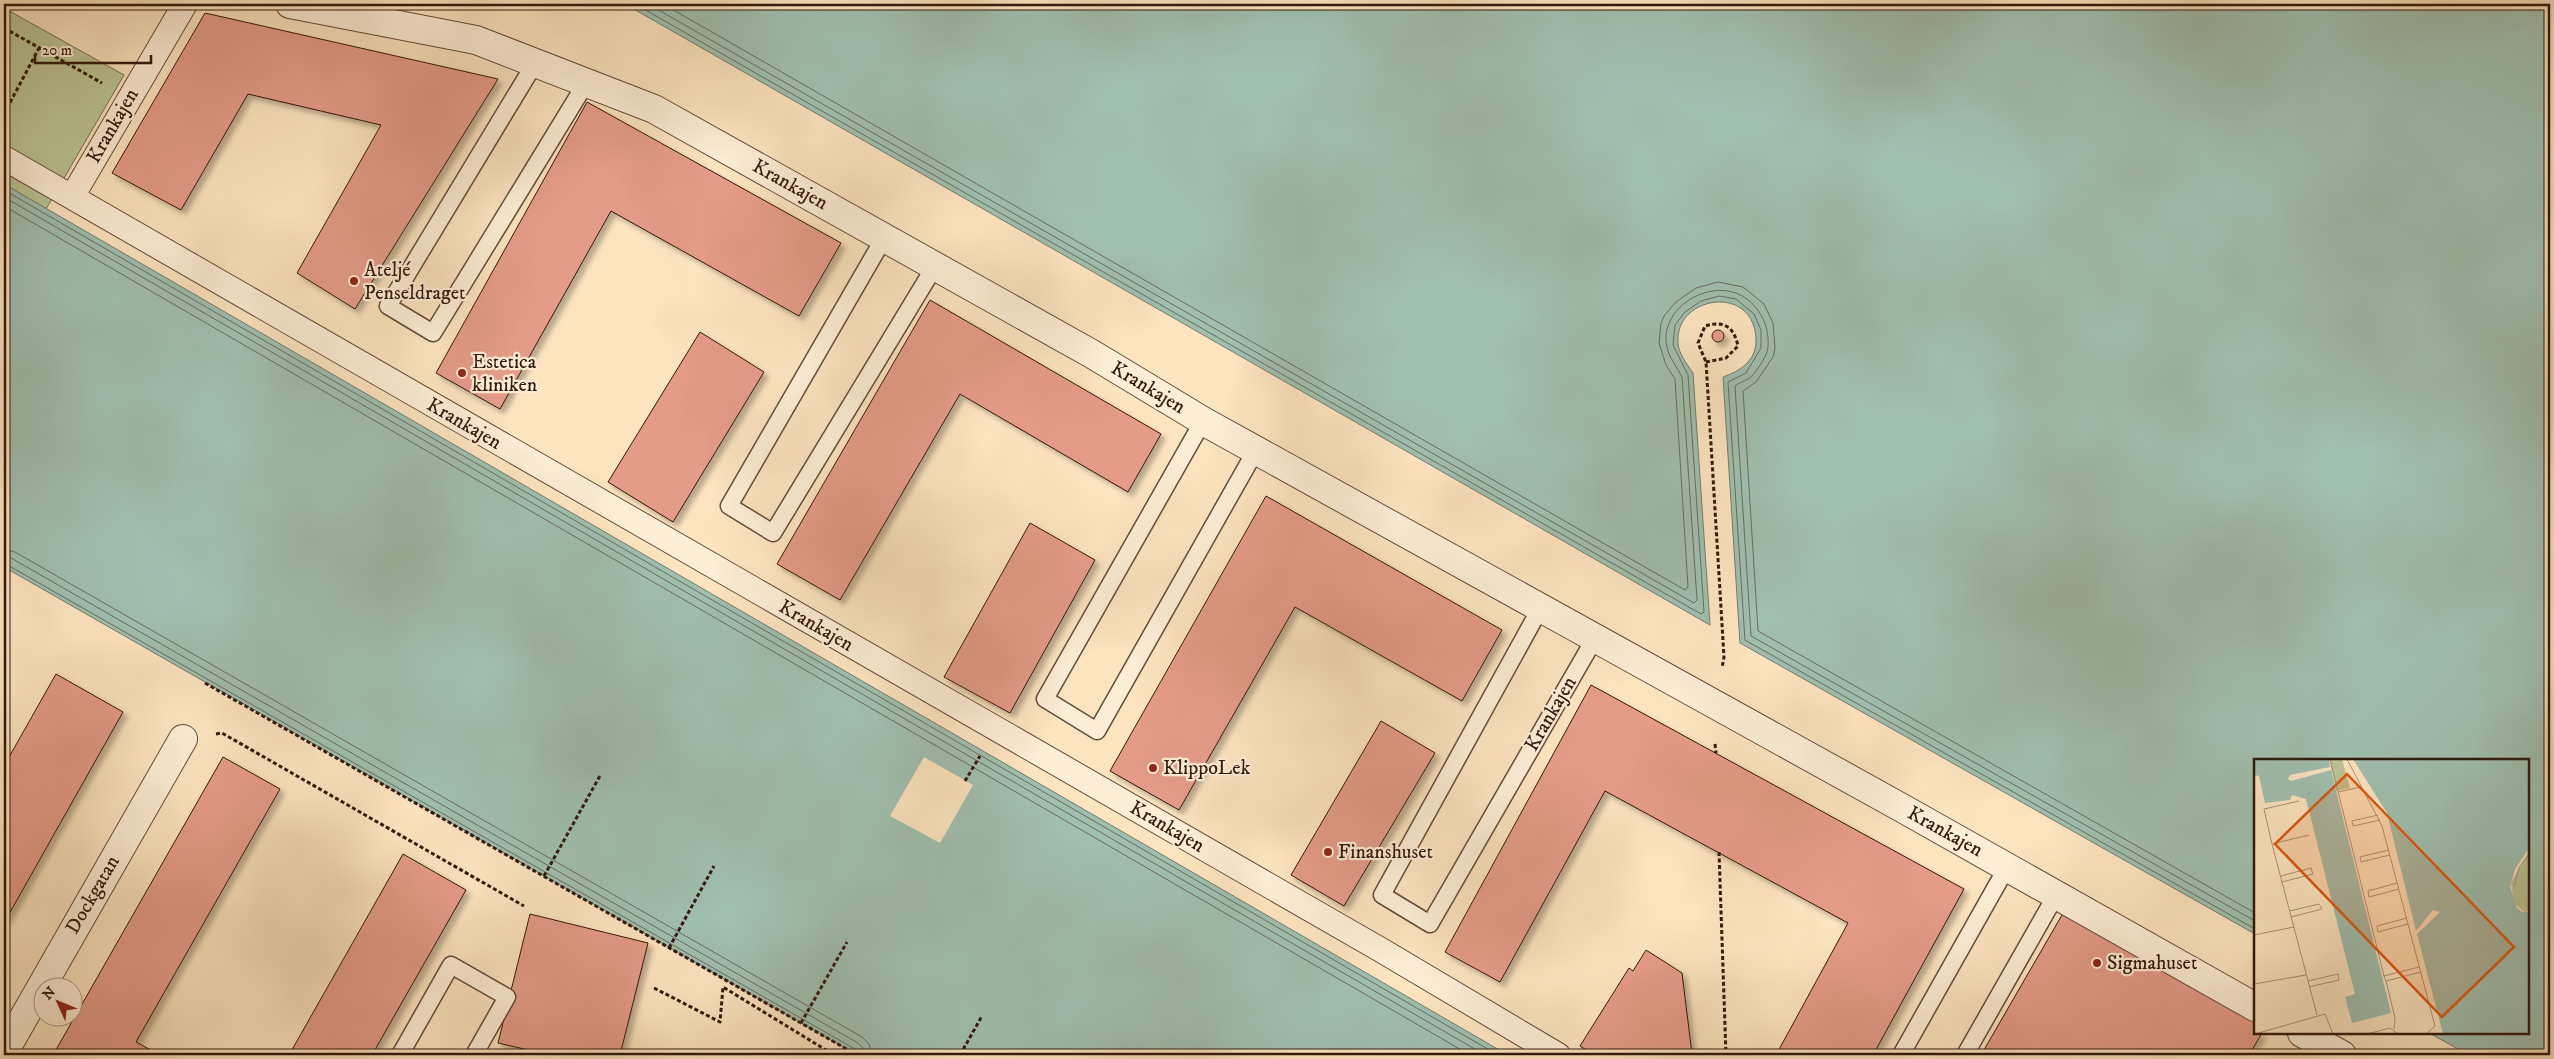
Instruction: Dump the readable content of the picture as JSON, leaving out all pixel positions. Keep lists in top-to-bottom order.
{
  "streets": {
    "street": ["Krankajen", "Dockgatan"]
  },
  "places": [
    "Ateljé Penseldraget",
    "Estetica kliniken",
    "KlippoLek",
    "Finanshuset",
    "Sigmahuset"
  ],
  "scale_bar": "20 m",
  "north": "top left"
}
